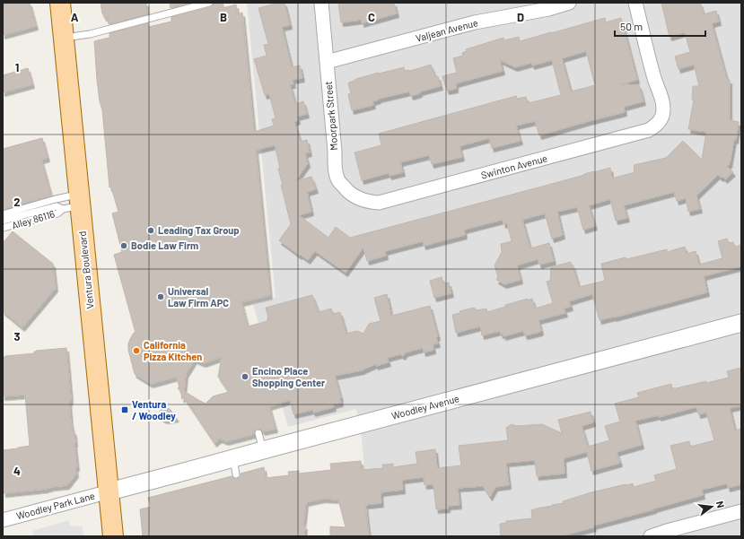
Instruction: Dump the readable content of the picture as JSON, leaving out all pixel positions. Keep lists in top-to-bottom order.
{
  "streets": {
    "main road": ["Ventura Boulevard"],
    "street": [
      "Valjean Avenue",
      "Moorpark Street",
      "Swinton Avenue",
      "Woodley Avenue",
      "Woodley Park Lane"
    ],
    "lane": ["Alley 86116"]
  },
  "crossings": [
    ["Valjean Avenue", "Moorpark Street"],
    ["Moorpark Street", "Swinton Avenue"],
    ["Alley 86116", "Ventura Boulevard"],
    ["Ventura Boulevard", "Woodley Avenue"],
    ["Ventura Boulevard", "Woodley Park Lane"],
    ["Woodley Avenue", "Woodley Park Lane"]
  ],
  "places": {
    "other": [
      "Leading Tax Group",
      "Bodie Law Firm",
      "Universal Law Firm APC",
      "California Pizza Kitchen",
      "Encino Place Shopping Center"
    ],
    "transit": ["Ventura / Woodley"]
  },
  "scale_bar": "50 m",
  "north": "right",
  "grid": {
    "columns": [
      "A",
      "B",
      "C",
      "D"
    ],
    "rows": [
      "1",
      "2",
      "3",
      "4"
    ]
  }
}
